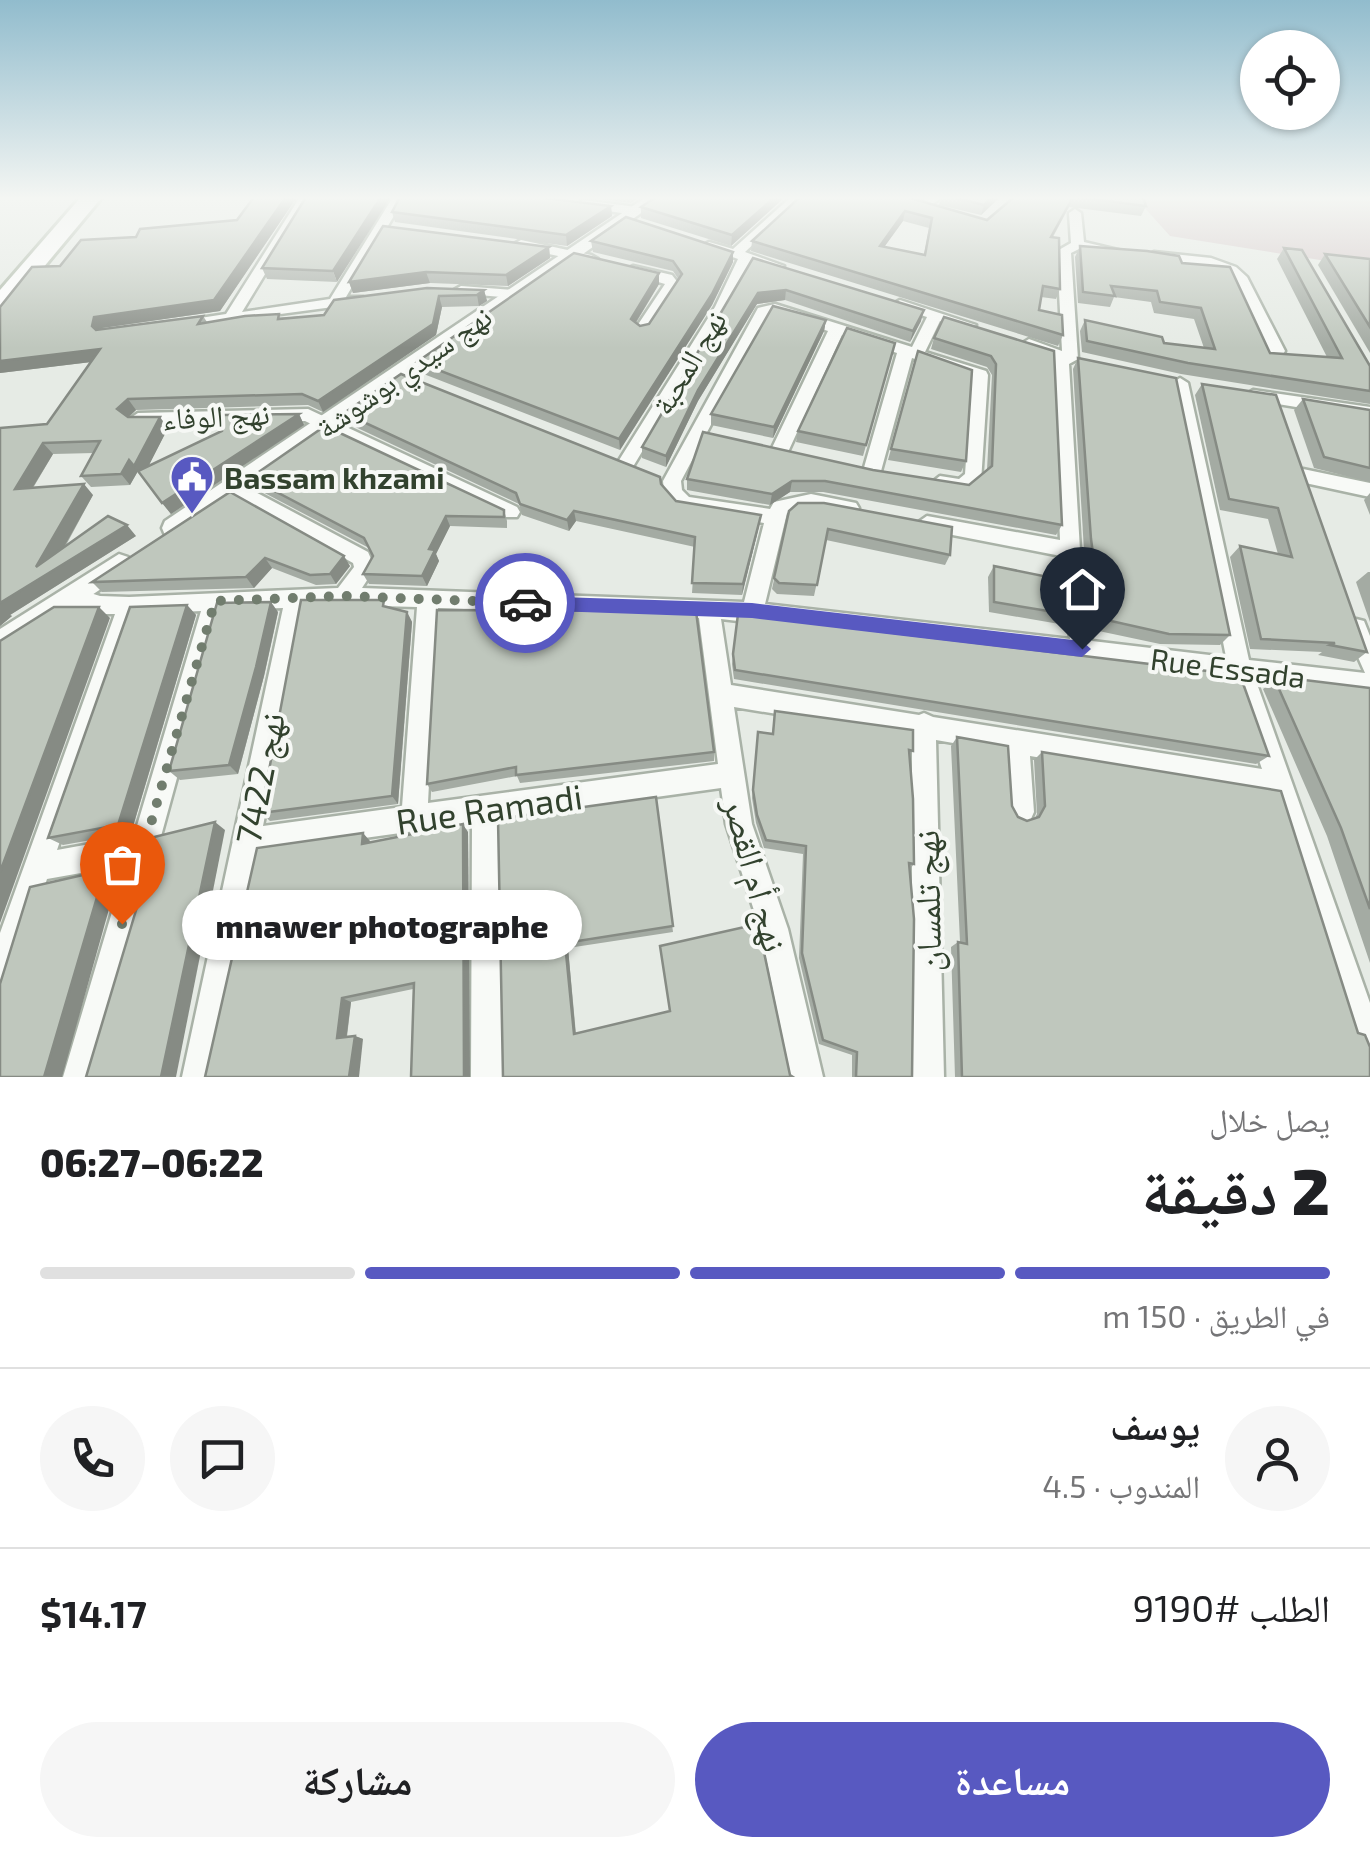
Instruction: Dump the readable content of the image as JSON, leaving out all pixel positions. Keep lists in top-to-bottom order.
{
  "streets": {
    "street": [
      "نهج المحبة",
      "نهج سيدي بوشوشة",
      "نهج الوفاء",
      "Rue Essada",
      "نهج 7422",
      "Rue Ramadi",
      "نهج أم القصر",
      "نهج تلمسان"
    ]
  },
  "crossings": [
    ["نهج سيدي بوشوشة", "نهج الوفاء"],
    ["نهج سيدي بوشوشة", "Rue Essada"],
    ["Rue Essada", "نهج 7422"],
    ["Rue Essada", "نهج أم القصر"],
    ["نهج 7422", "Rue Ramadi"],
    ["Rue Ramadi", "نهج أم القصر"]
  ],
  "places": {
    "public building": ["Bassam khzami"],
    "other": ["mnawer photographe"]
  },
  "page": {
    "bubble": "mnawer photographe",
    "heading": ["2 دقيقة", "يصل خلال", "06:22–06:27"],
    "panel": [
      "يوسف",
      "المندوب · 4.5",
      "الطلب #9190",
      "$14.17"
    ],
    "bar": "في الطريق · 150 m",
    "buttons": ["مساعدة", "مشاركة"]
  }
}
